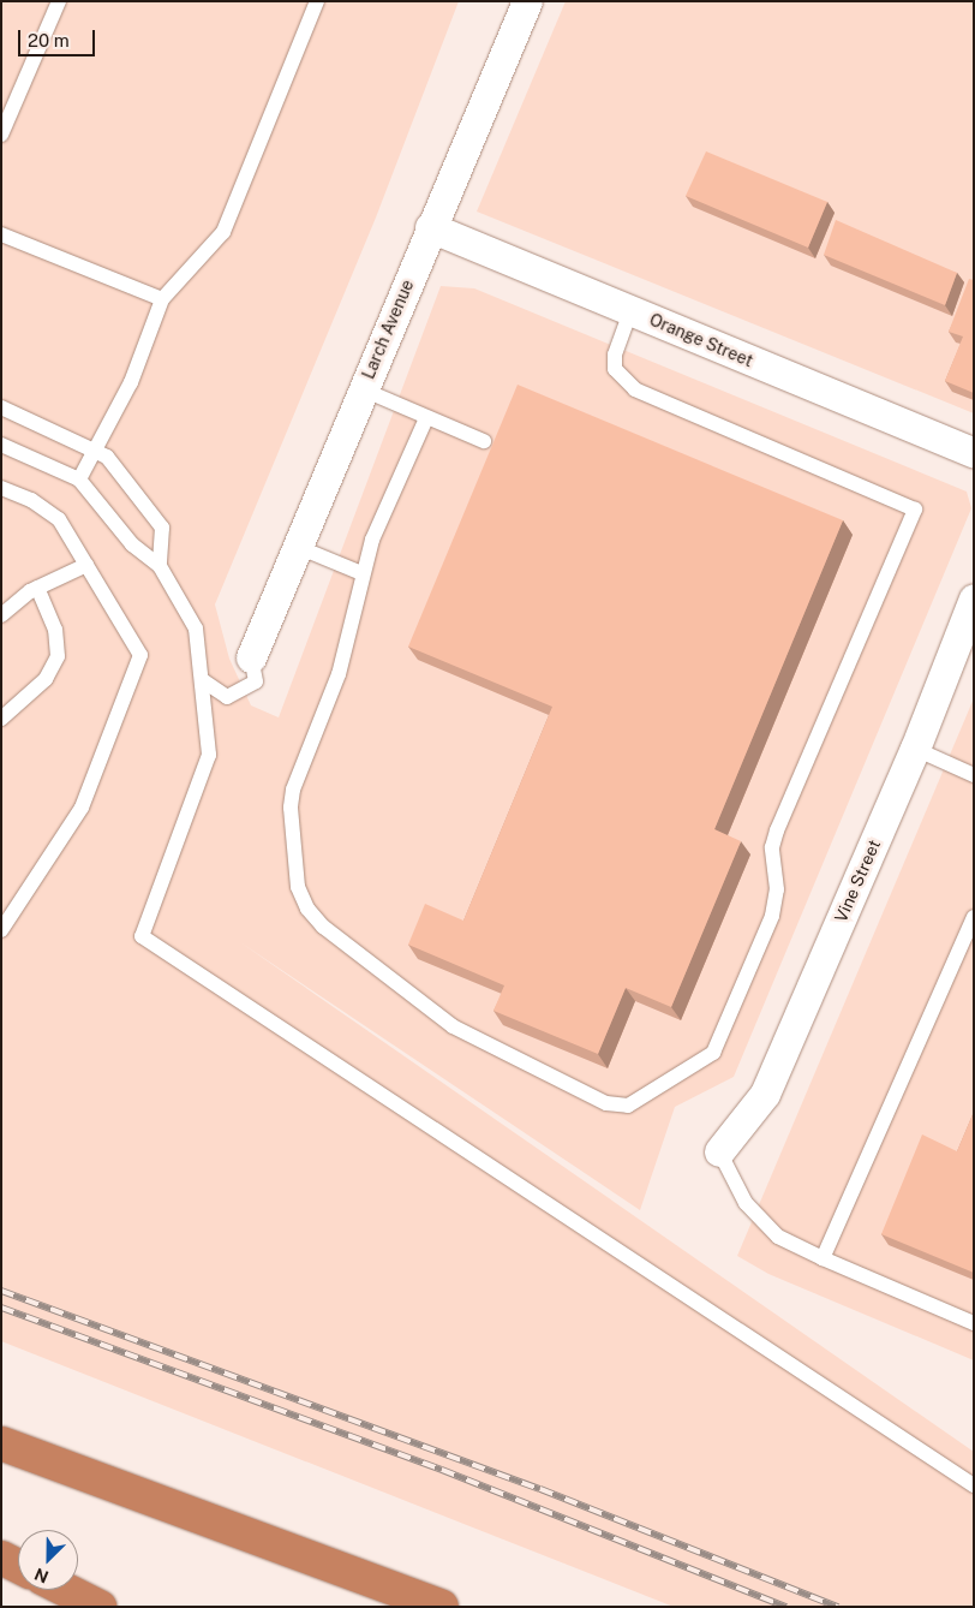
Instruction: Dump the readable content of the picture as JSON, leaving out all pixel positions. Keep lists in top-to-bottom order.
{
  "streets": {
    "street": ["Larch Avenue", "Orange Street", "Vine Street"]
  },
  "crossings": [
    ["Larch Avenue", "Orange Street"]
  ],
  "scale_bar": "20 m",
  "north": "bottom left"
}
